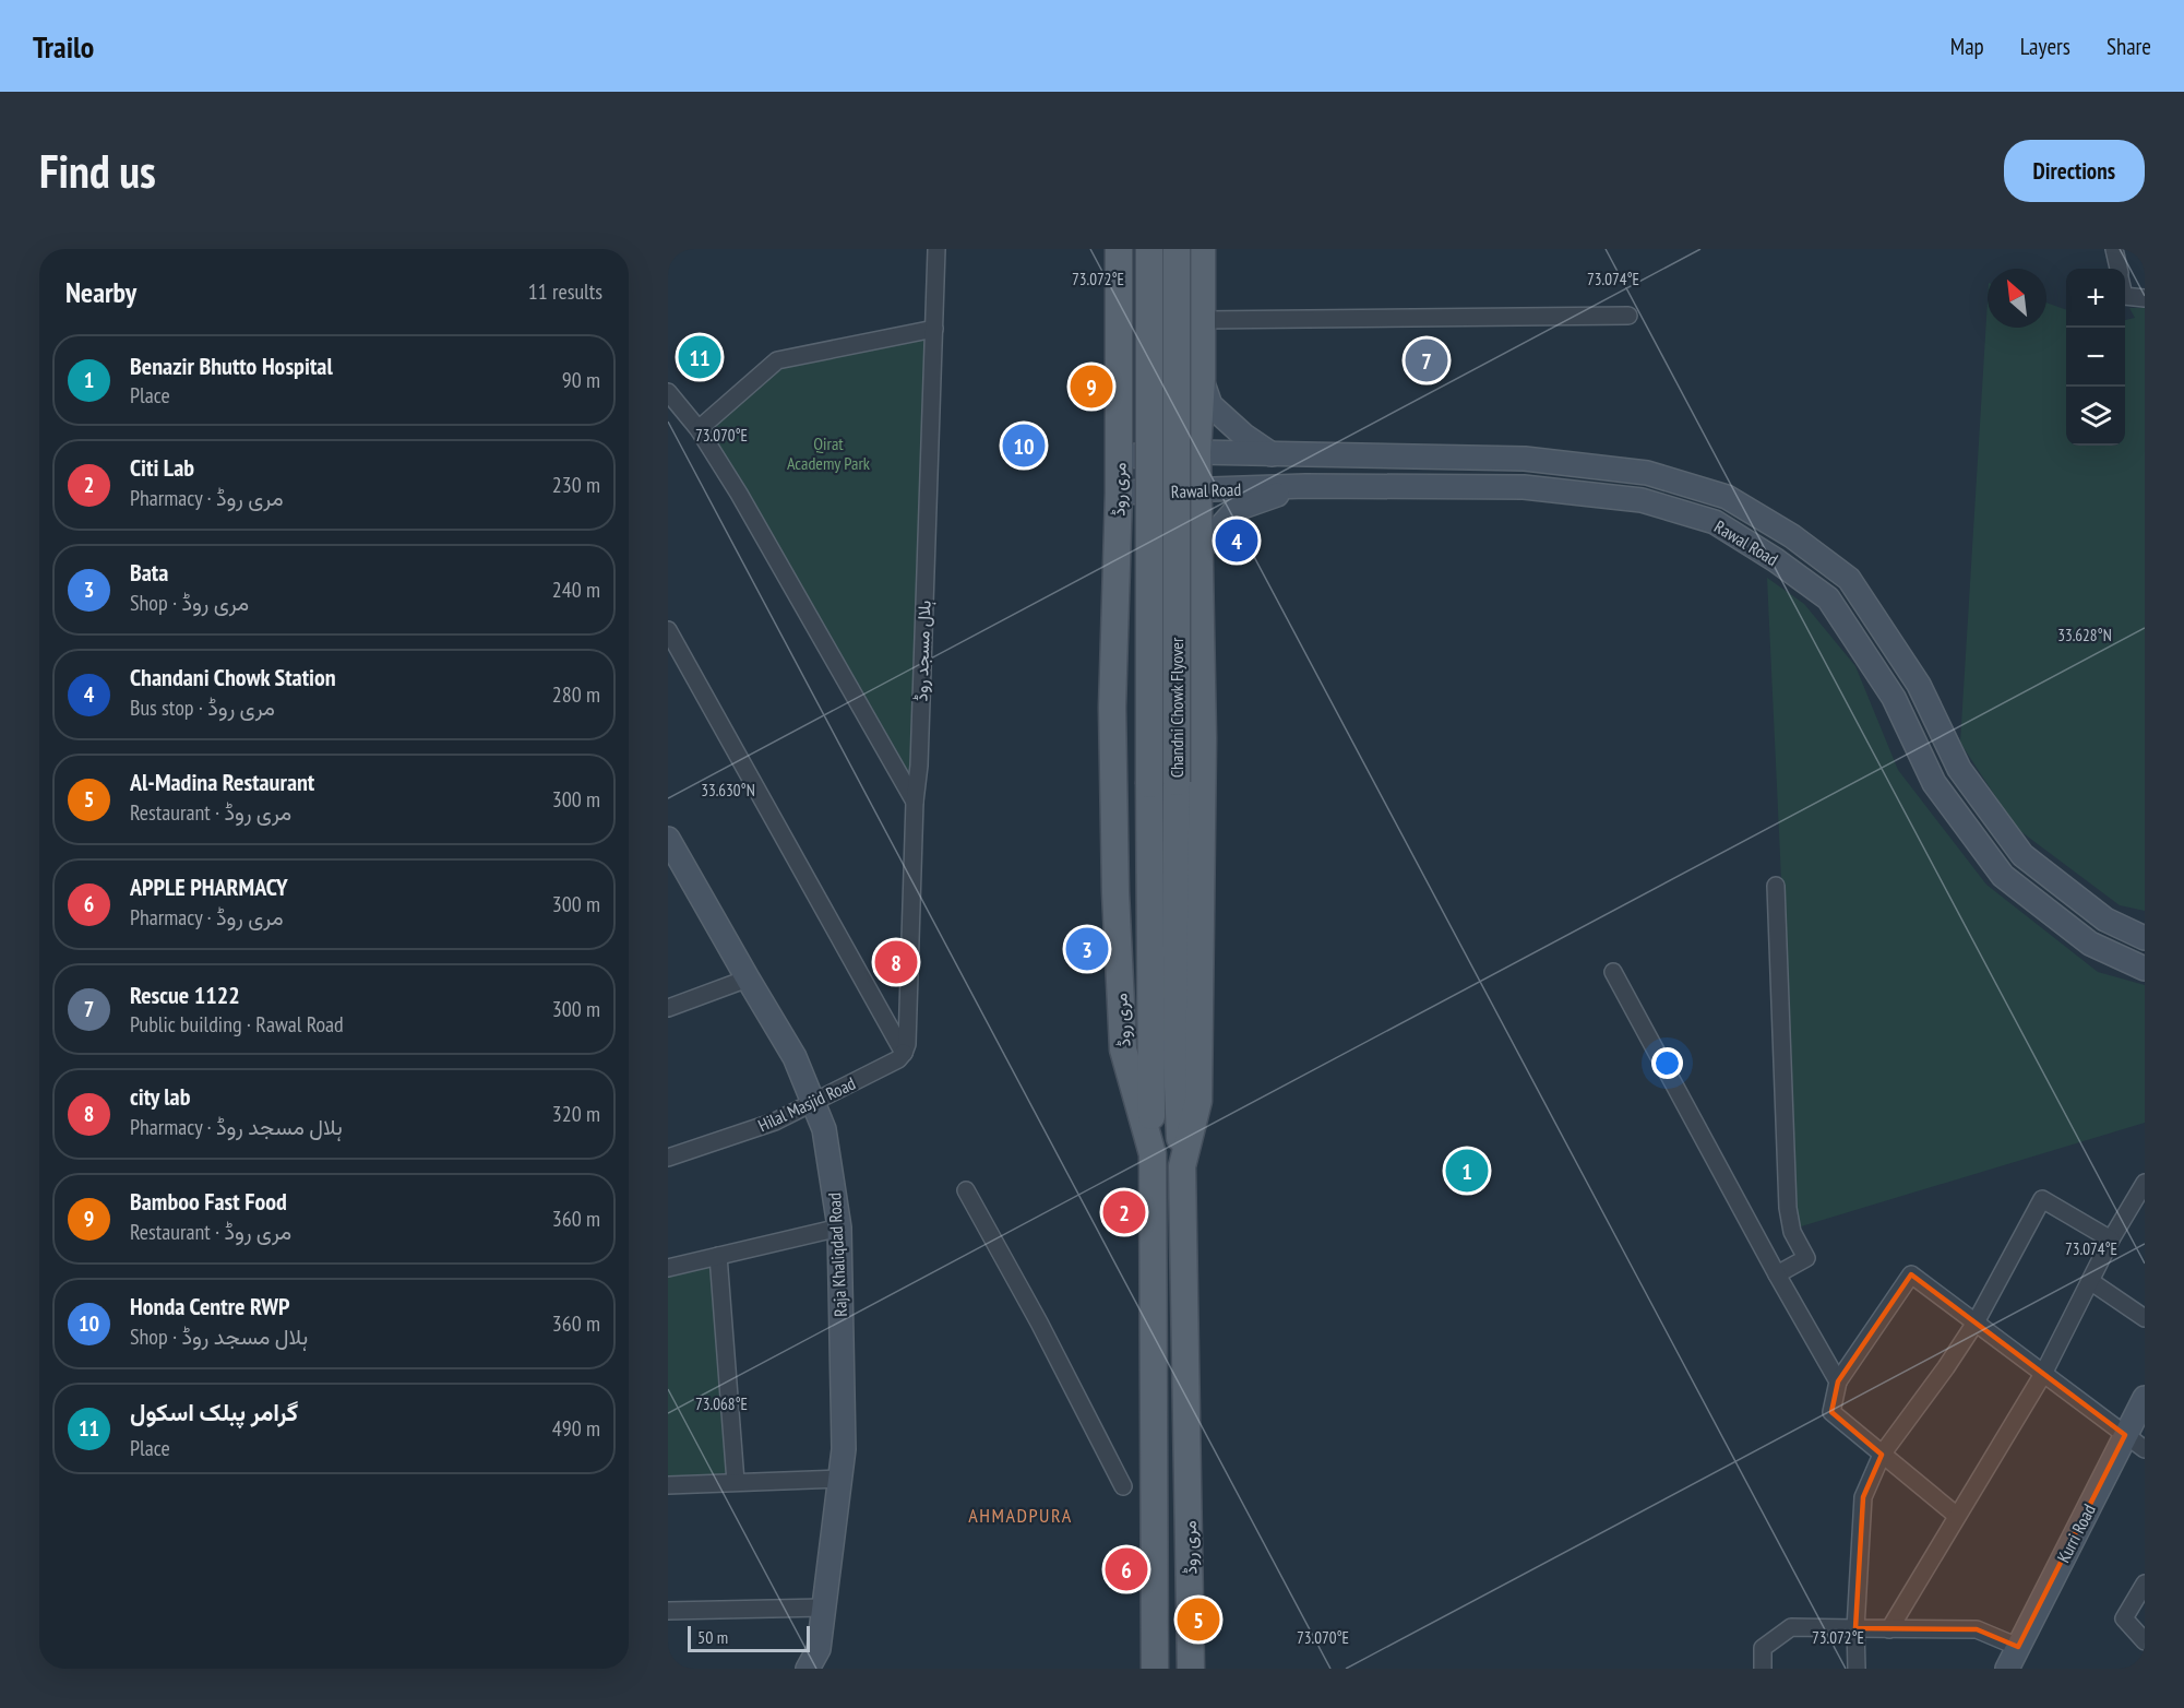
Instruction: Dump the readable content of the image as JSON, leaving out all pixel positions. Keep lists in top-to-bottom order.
{
  "streets": {
    "main road": [
      "مری روڈ",
      "Rawal Road",
      "Chandni Chowk Flyover",
      "Raja Khaliqdad Road",
      "Kurri Road"
    ],
    "street": ["ہلال مسجد روڈ", "Hilal Masjid Road"]
  },
  "crossings": [
    ["مری روڈ", "Rawal Road"],
    ["مری روڈ", "Chandni Chowk Flyover"],
    ["ہلال مسجد روڈ", "Hilal Masjid Road"],
    ["Hilal Masjid Road", "Raja Khaliqdad Road"]
  ],
  "districts": ["AHMADPURA"],
  "parks": ["Qirat Academy Park"],
  "scale_bar": "50 m",
  "north": "top left",
  "page": {
    "header": "Trailo",
    "nav": ["Map", "Layers", "Share"],
    "buttons": "Directions",
    "title": "Find us",
    "heading": ["Nearby", "11 results"],
    "map_buttons": ["+", "−"],
    "pins": [
      "11",
      "7",
      "9",
      "10",
      "4",
      "3",
      "8",
      "1",
      "2",
      "6",
      "5"
    ],
    "list": [
      {
        "mark": "1",
        "name": "Benazir Bhutto Hospital",
        "note": "Place",
        "value": "90 m"
      },
      {
        "mark": "2",
        "name": "Citi Lab",
        "note": "Pharmacy · مری روڈ",
        "value": "230 m"
      },
      {
        "mark": "3",
        "name": "Bata",
        "note": "Shop · مری روڈ",
        "value": "240 m"
      },
      {
        "mark": "4",
        "name": "Chandani Chowk Station",
        "note": "Bus stop · مری روڈ",
        "value": "280 m"
      },
      {
        "mark": "5",
        "name": "Al-Madina Restaurant",
        "note": "Restaurant · مری روڈ",
        "value": "300 m"
      },
      {
        "mark": "6",
        "name": "APPLE PHARMACY",
        "note": "Pharmacy · مری روڈ",
        "value": "300 m"
      },
      {
        "mark": "7",
        "name": "Rescue 1122",
        "note": "Public building · Rawal Road",
        "value": "300 m"
      },
      {
        "mark": "8",
        "name": "city lab",
        "note": "Pharmacy · ہلال مسجد روڈ",
        "value": "320 m"
      },
      {
        "mark": "9",
        "name": "Bamboo Fast Food",
        "note": "Restaurant · مری روڈ",
        "value": "360 m"
      },
      {
        "mark": "10",
        "name": "Honda Centre RWP",
        "note": "Shop · ہلال مسجد روڈ",
        "value": "360 m"
      },
      {
        "mark": "11",
        "name": "گرامر پبلک اسکول",
        "note": "Place",
        "value": "490 m"
      }
    ],
    "scale": "50 m"
  },
  "coordinates": [
    "73.072°E",
    "73.074°E",
    "73.070°E",
    "33.628°N",
    "33.630°N",
    "73.068°E"
  ]
}
